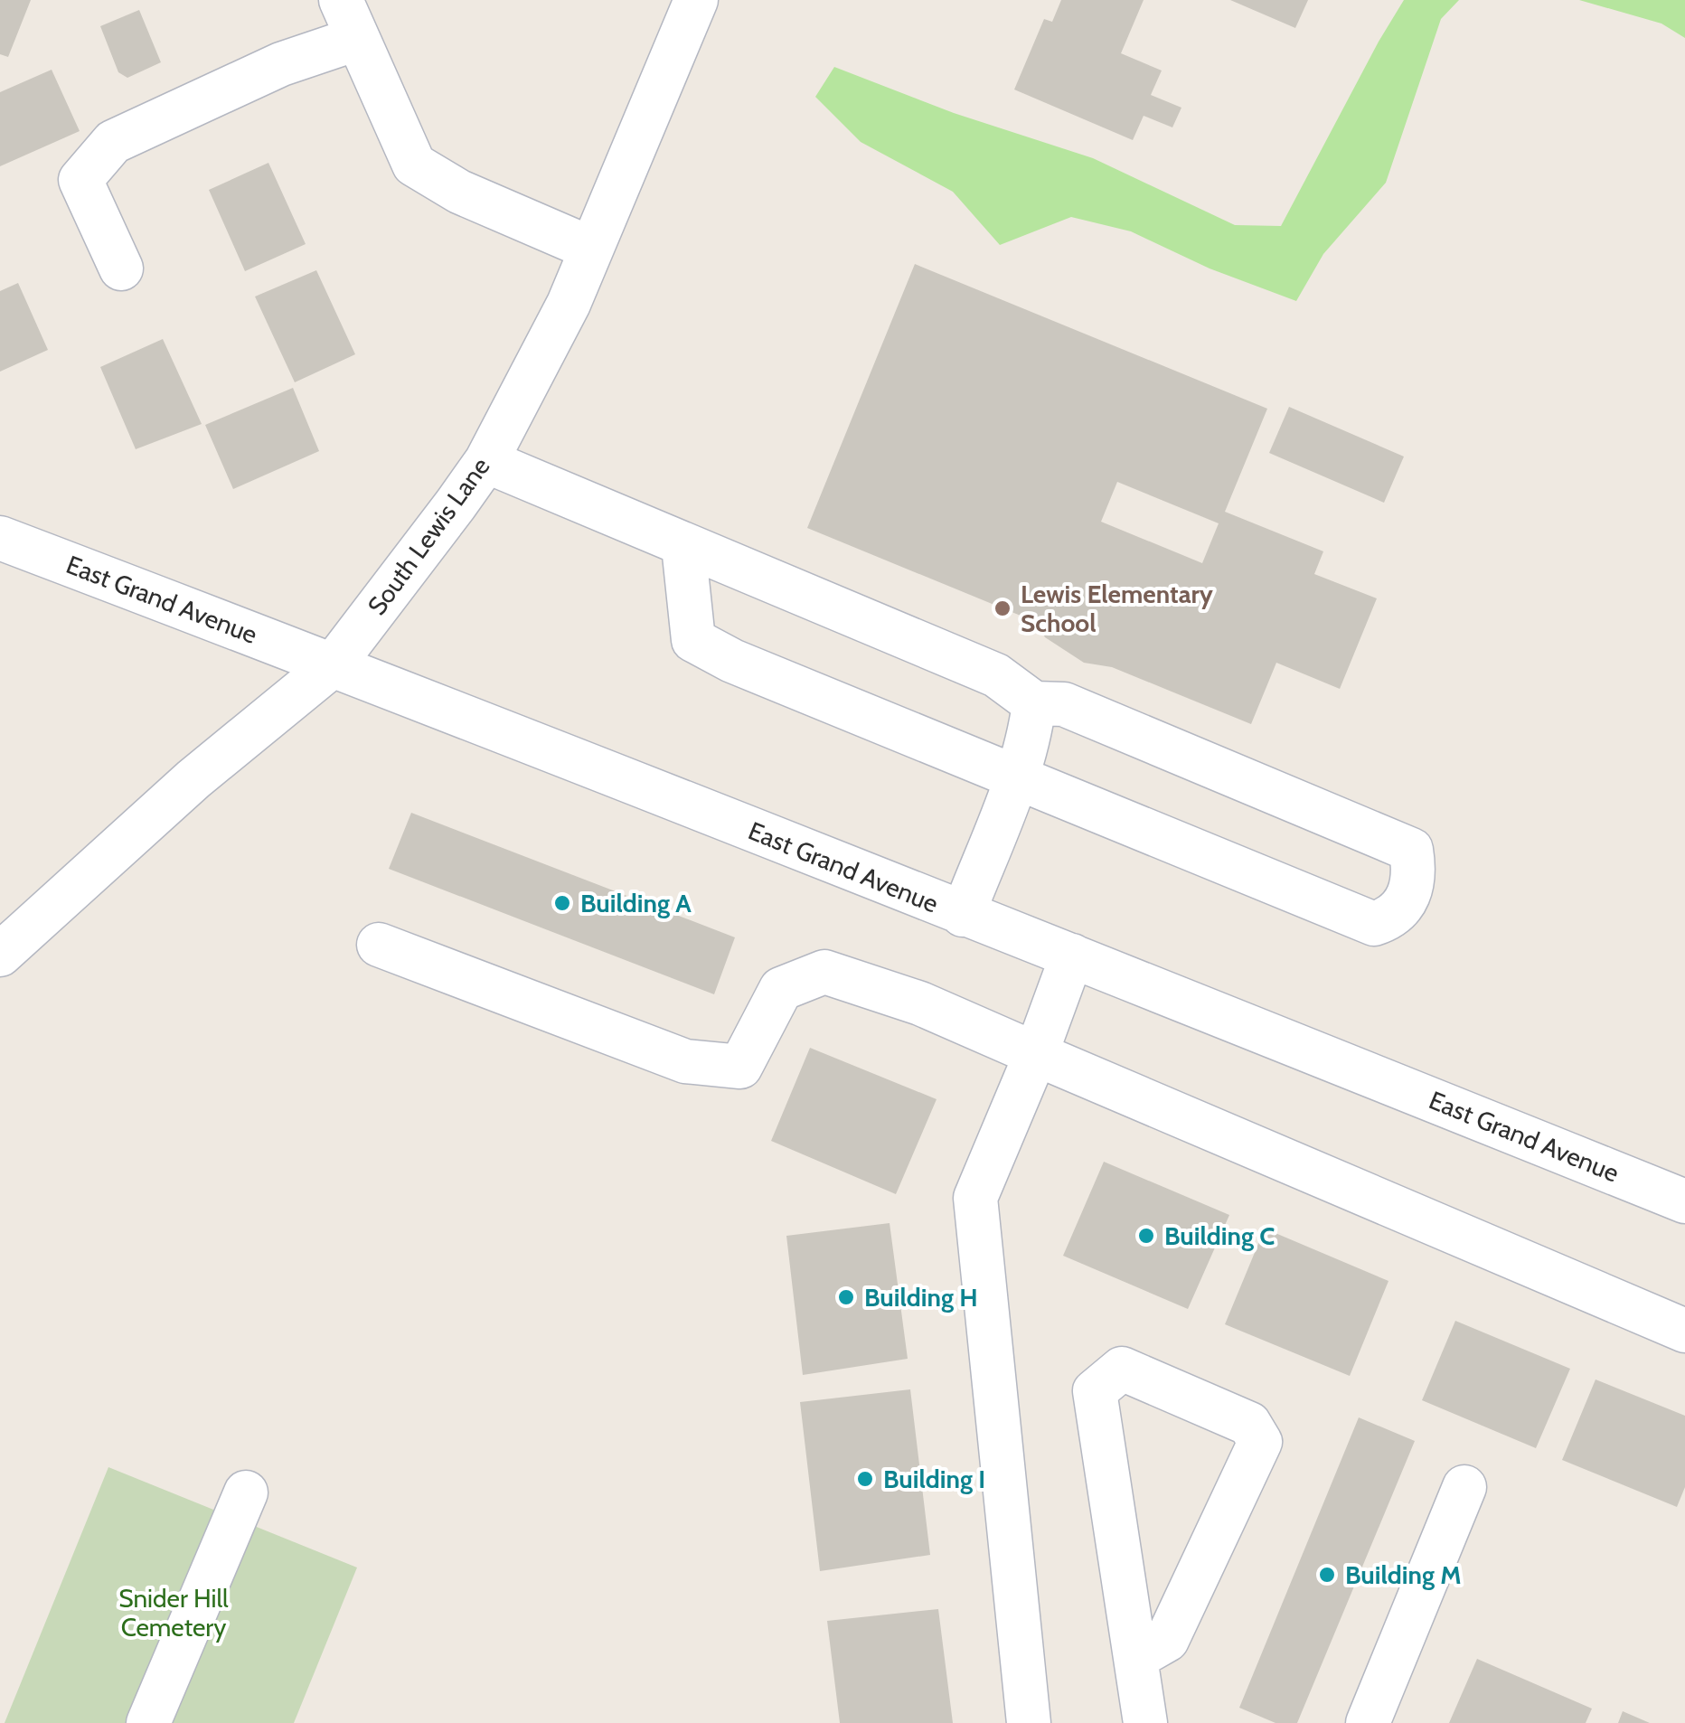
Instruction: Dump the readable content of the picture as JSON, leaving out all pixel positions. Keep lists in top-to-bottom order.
{
  "streets": {
    "street": ["South Lewis Lane", "East Grand Avenue"]
  },
  "crossings": [
    ["South Lewis Lane", "East Grand Avenue"]
  ],
  "parks": ["Snider Hill Cemetery"],
  "places": [
    "Lewis Elementary School",
    "Building A",
    "Building C",
    "Building H",
    "Building I",
    "Building M"
  ]
}
